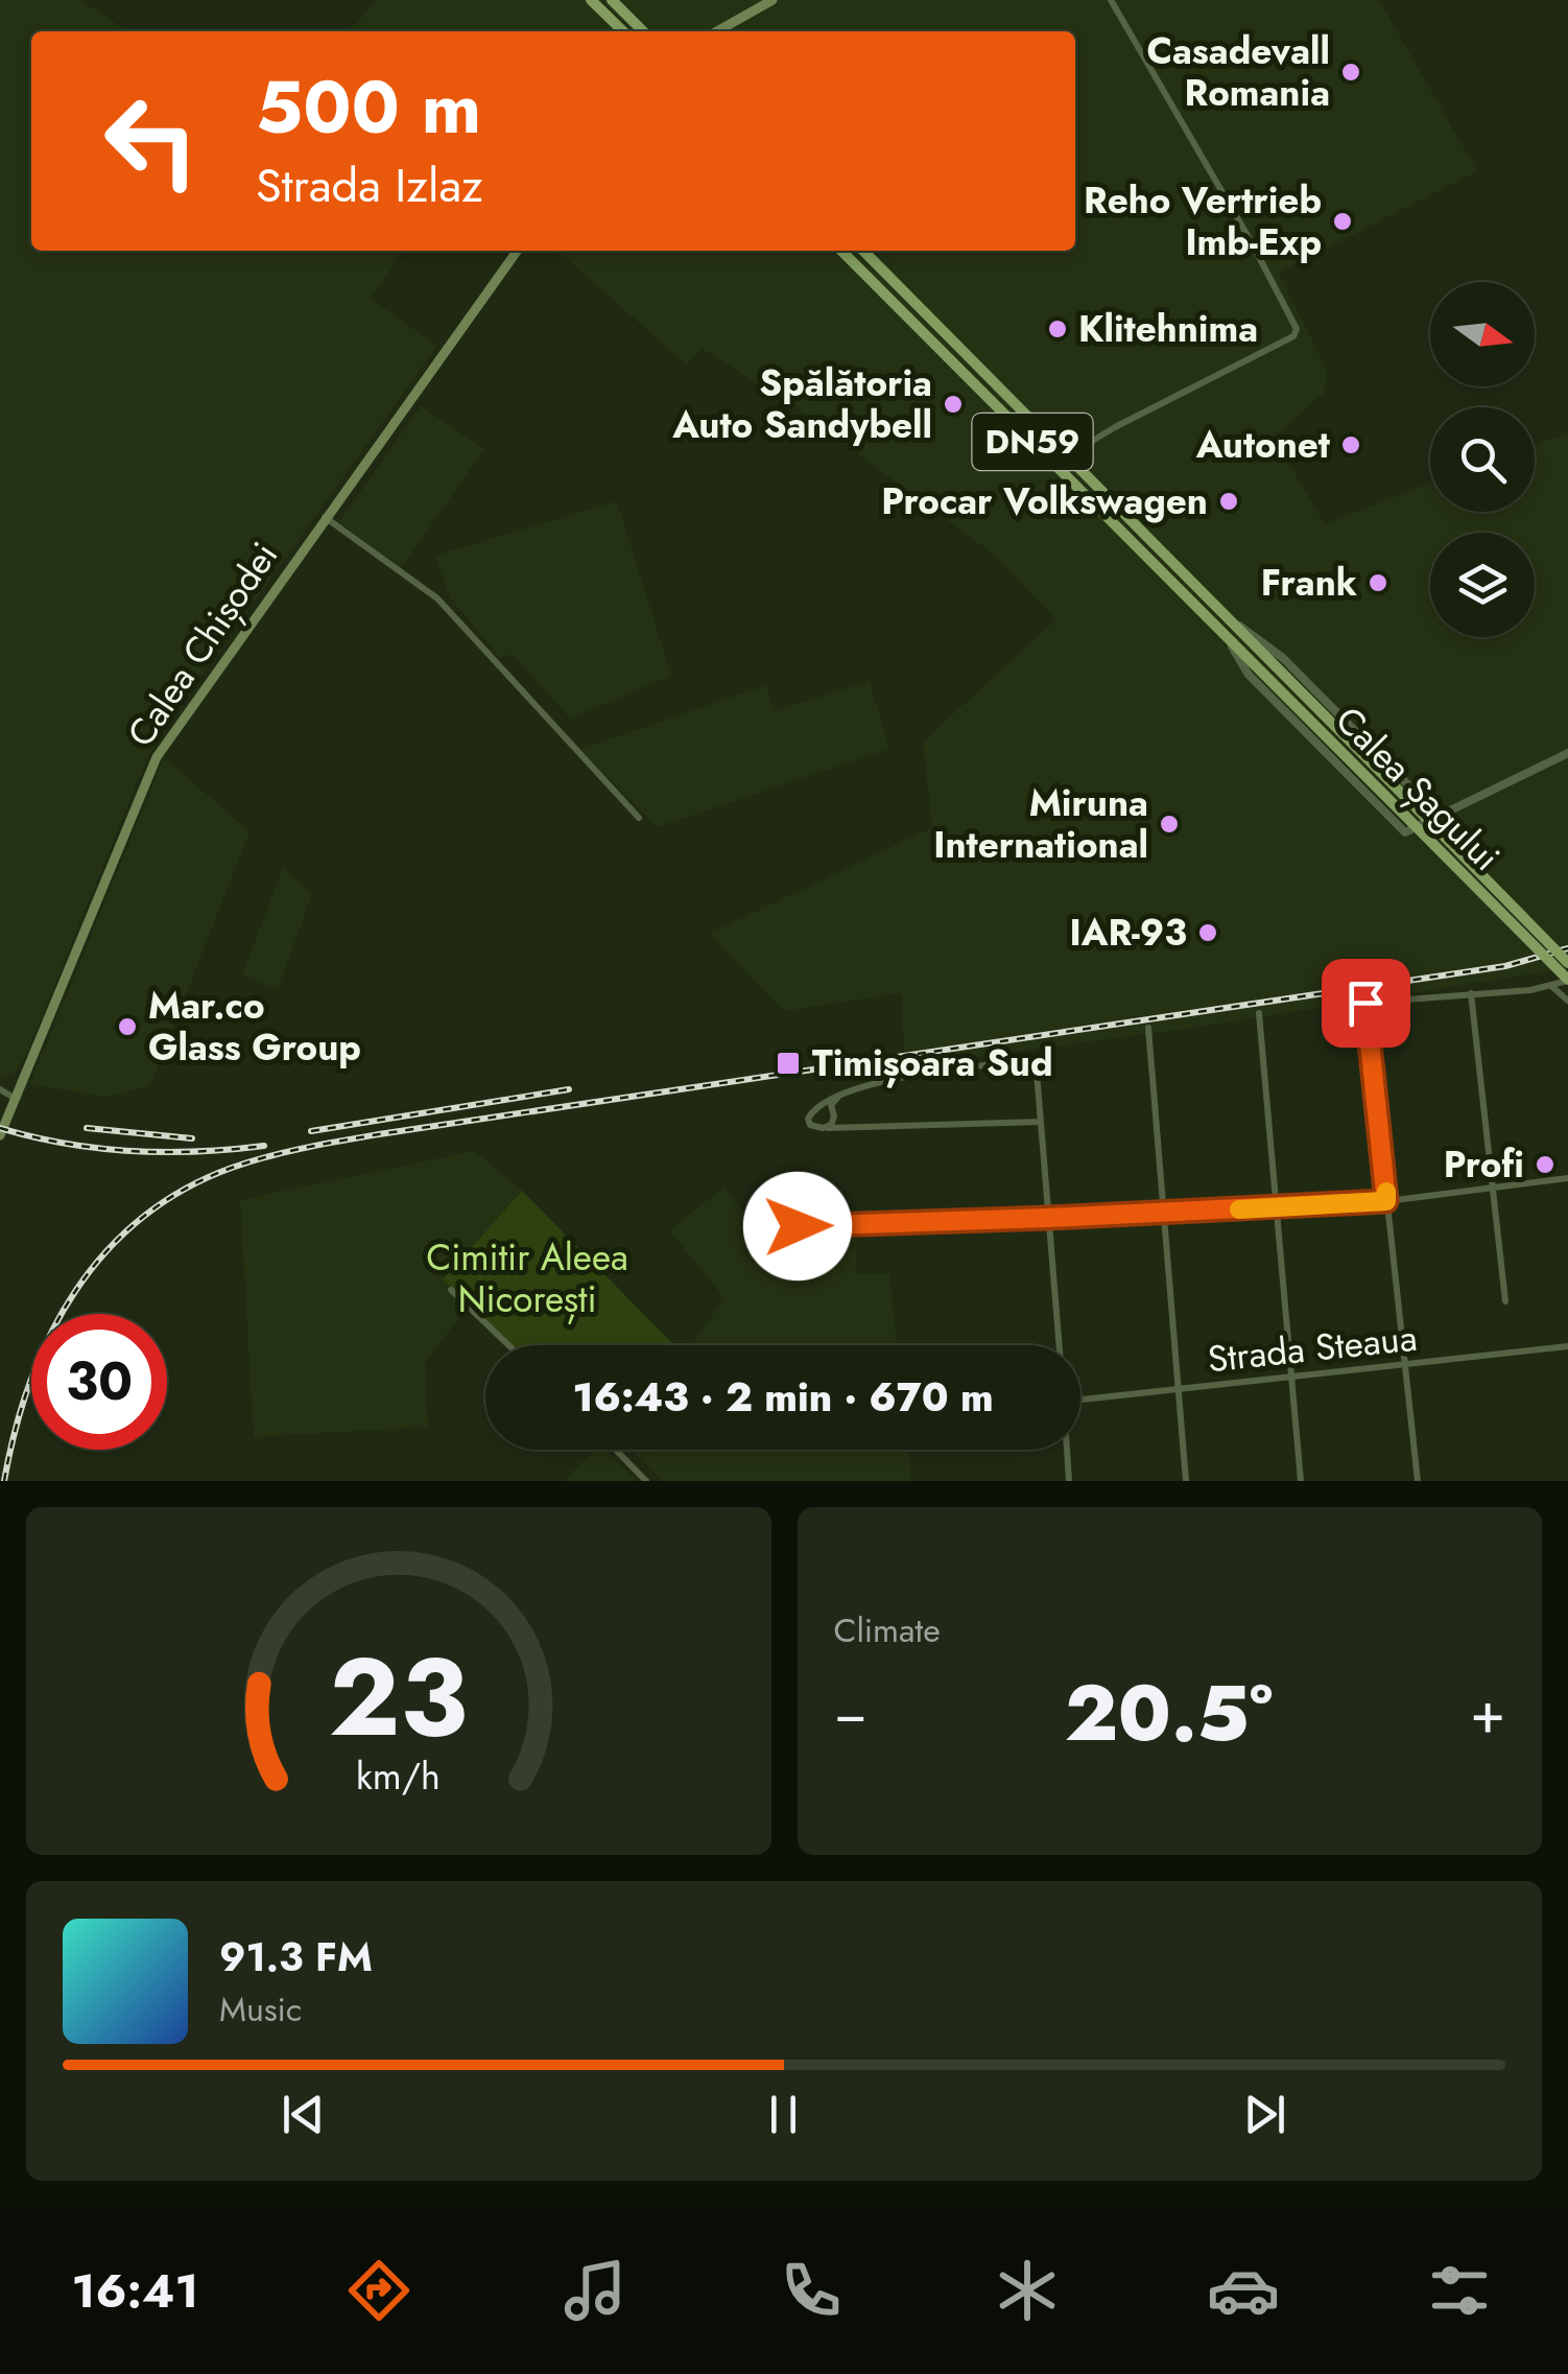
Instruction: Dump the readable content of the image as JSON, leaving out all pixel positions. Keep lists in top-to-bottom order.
{
  "streets": {
    "main road": ["DN59", "Calea Chișodei", "Calea Șagului"],
    "street": ["Strada Steaua"]
  },
  "parks": ["Cimitir Aleea Nicorești"],
  "places": {
    "other": [
      "Casadevall Romania",
      "Reho Vertrieb Imb-Exp",
      "Klitehnima",
      "Spălătoria Auto Sandybell",
      "Autonet",
      "Procar Volkswagen",
      "Frank",
      "Miruna International",
      "IAR-93",
      "Mar.co Glass Group",
      "Profi"
    ],
    "transit": ["Timișoara Sud"]
  },
  "north": "right",
  "page": {
    "turn": ["500 m", "Strada Izlaz"],
    "limit": "30",
    "trip": "16:43 · 2 min · 670 m",
    "tile": "Climate",
    "heat": ["−", "20.5°", "+"],
    "song": ["91.3 FM", "Music"],
    "tabs": "16:41",
    "gauge": ["23", "km/h"]
  }
}
